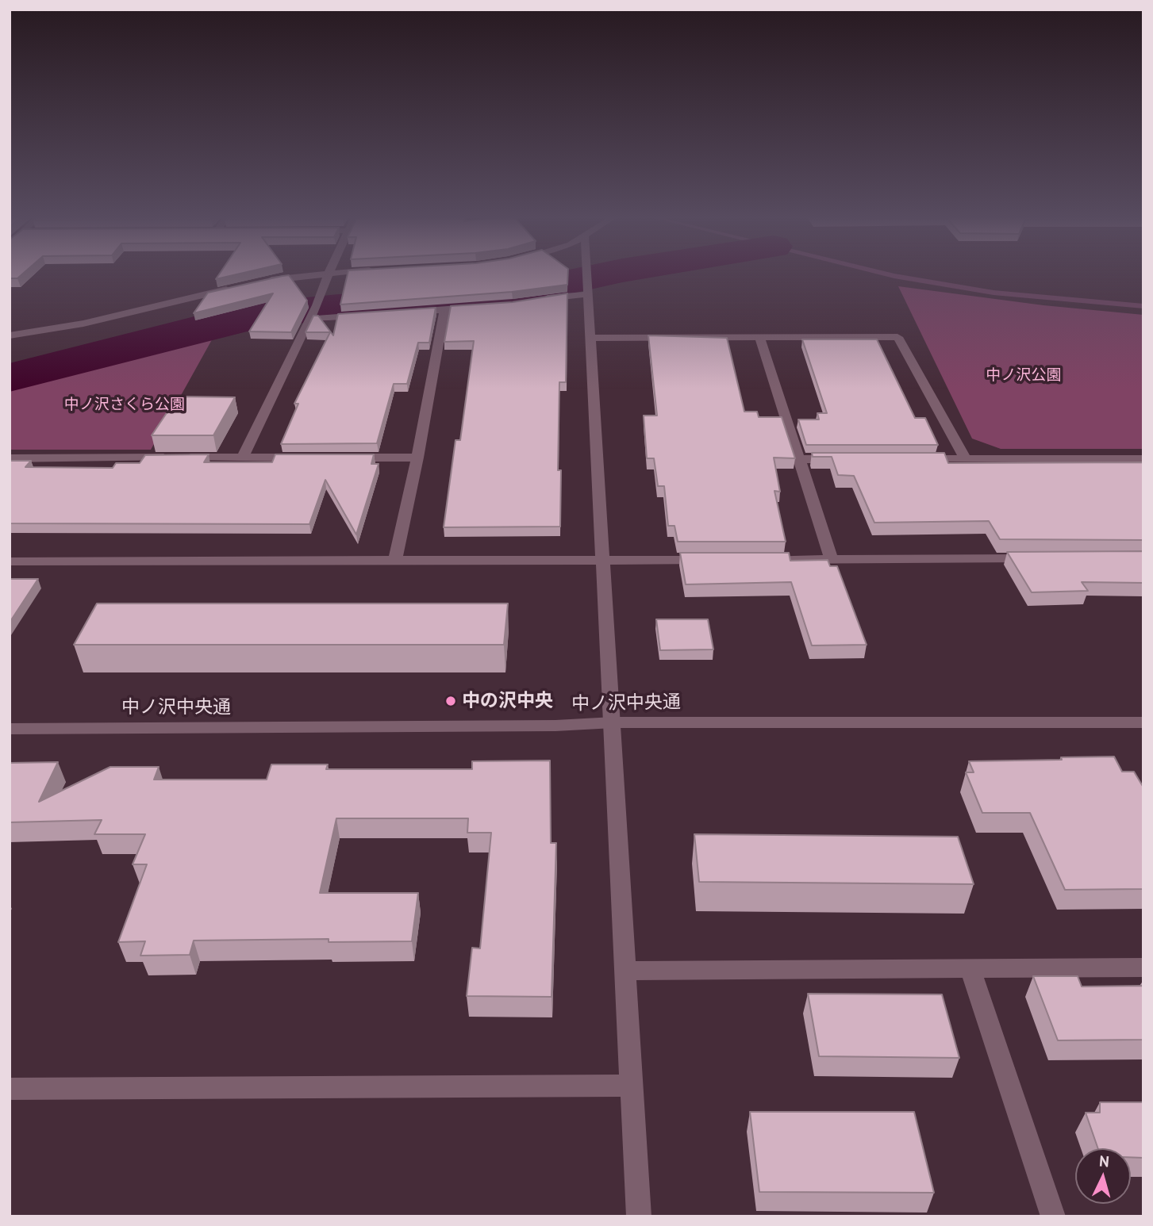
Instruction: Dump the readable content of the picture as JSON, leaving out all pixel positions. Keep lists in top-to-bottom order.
{
  "streets": {
    "street": ["中ノ沢中央通"]
  },
  "parks": ["中ノ沢公園", "中ノ沢さくら公園"],
  "places": ["中の沢中央"],
  "north": "top"
}
